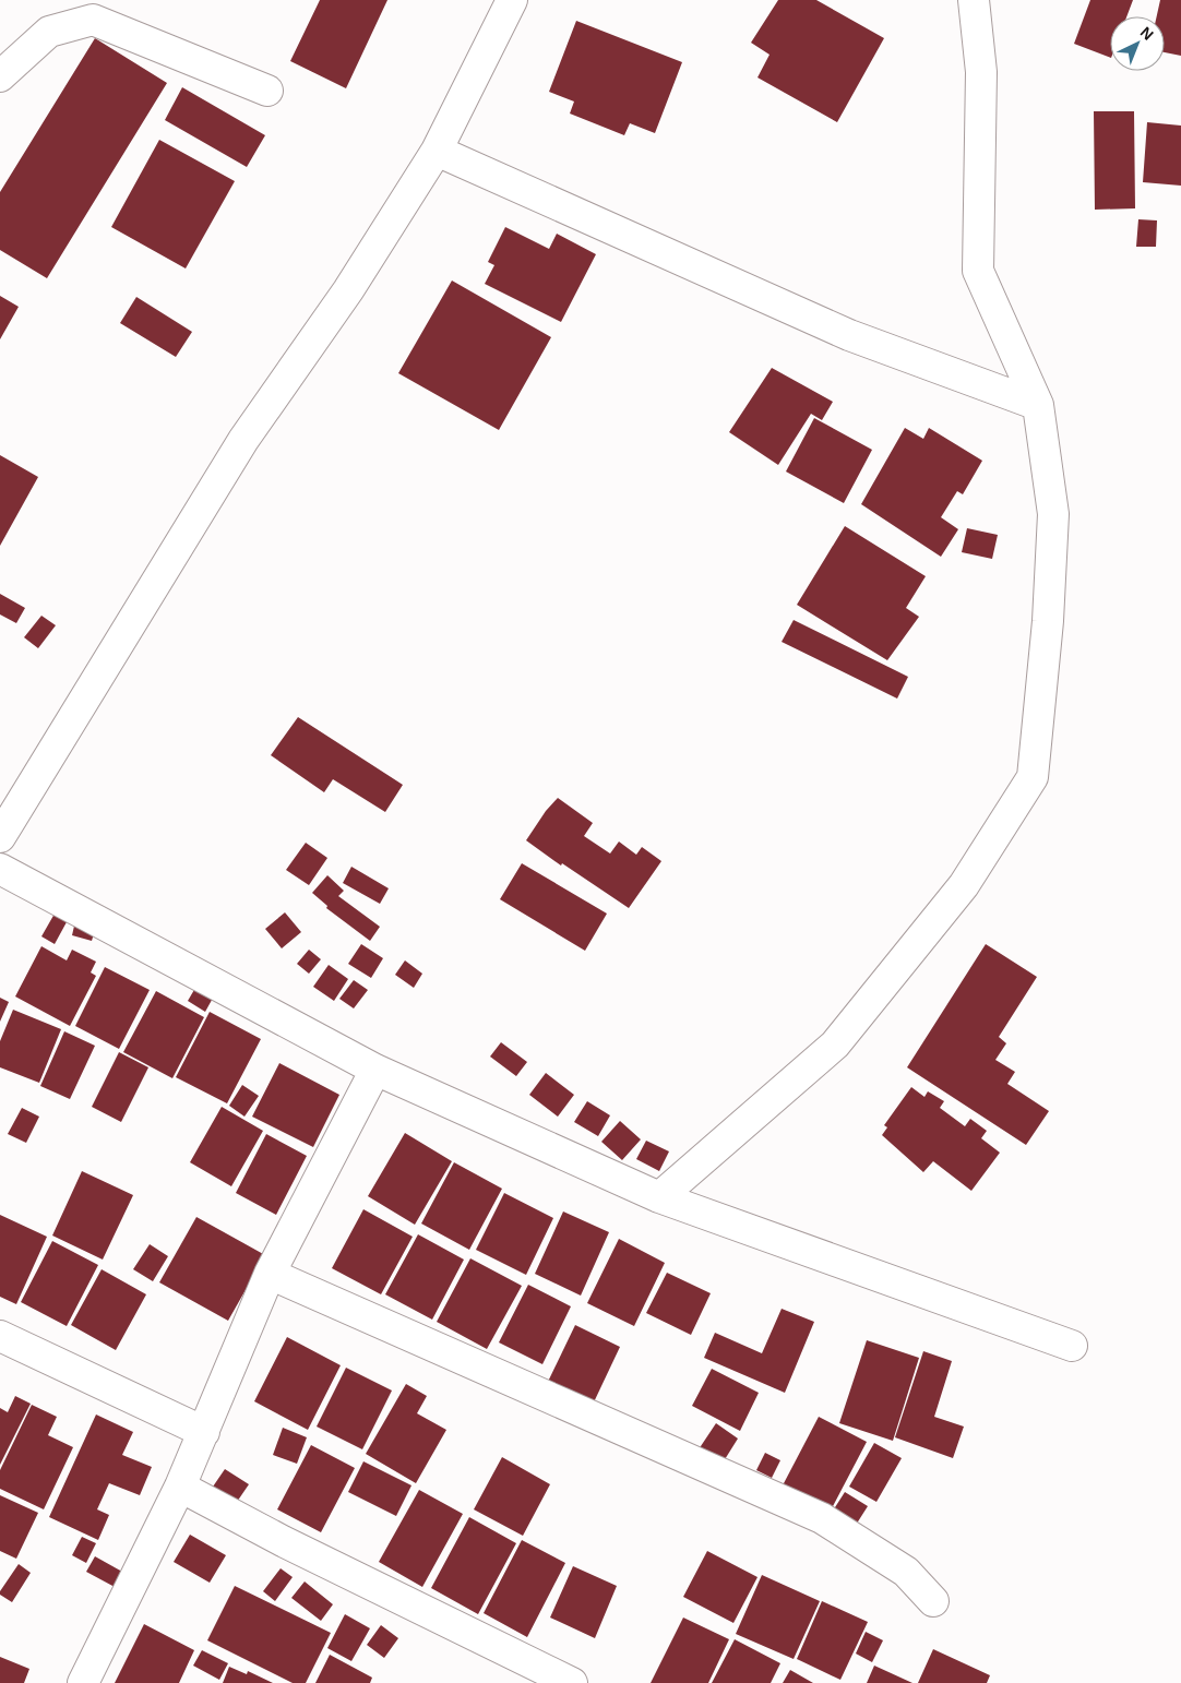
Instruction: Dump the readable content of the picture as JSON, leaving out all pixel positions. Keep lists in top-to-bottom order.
{
  "north": "top right"
}
